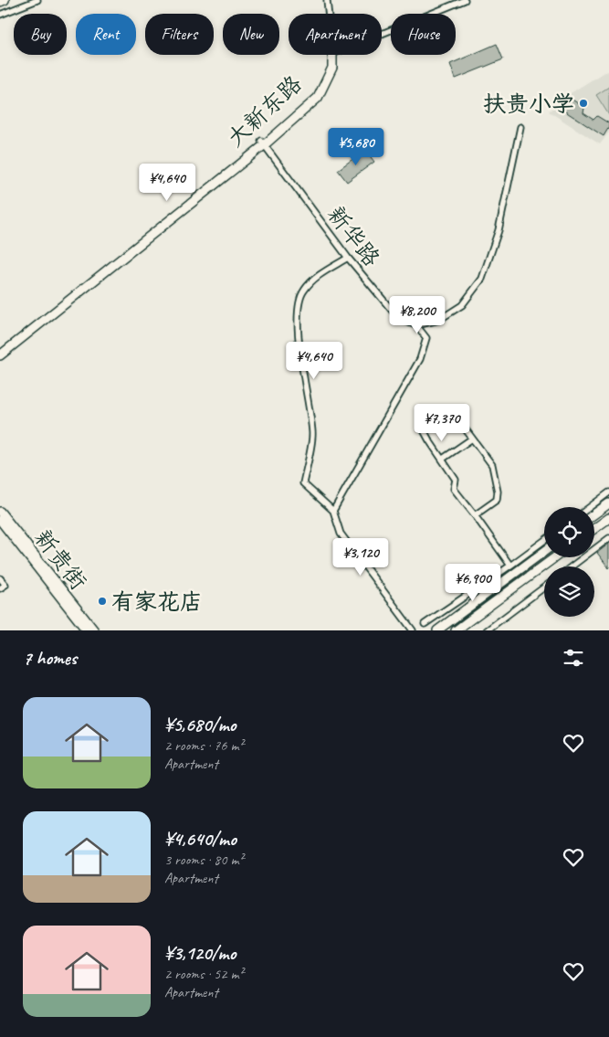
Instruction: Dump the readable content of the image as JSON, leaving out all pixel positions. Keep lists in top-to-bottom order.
{
  "streets": {
    "street": ["大新东路", "新华路", "新贵街"]
  },
  "crossings": [
    ["大新东路", "新华路"]
  ],
  "places": ["扶贵小学", "有家花店"],
  "page": {
    "chip": [
      "Buy",
      "Rent",
      "Filters",
      "New",
      "Apartment",
      "House"
    ],
    "price": [
      "¥5,680",
      "¥4,640",
      "¥8,200",
      "¥4,640",
      "¥7,370",
      "¥3,120",
      "¥6,900"
    ],
    "heading": "7 homes",
    "list": [
      {
        "name": "¥5,680/mo",
        "note": "2 rooms · 76 m² · Apartment"
      },
      {
        "name": "¥4,640/mo",
        "note": "3 rooms · 80 m² · Apartment"
      },
      {
        "name": "¥3,120/mo",
        "note": "2 rooms · 52 m² · Apartment"
      }
    ]
  }
}
